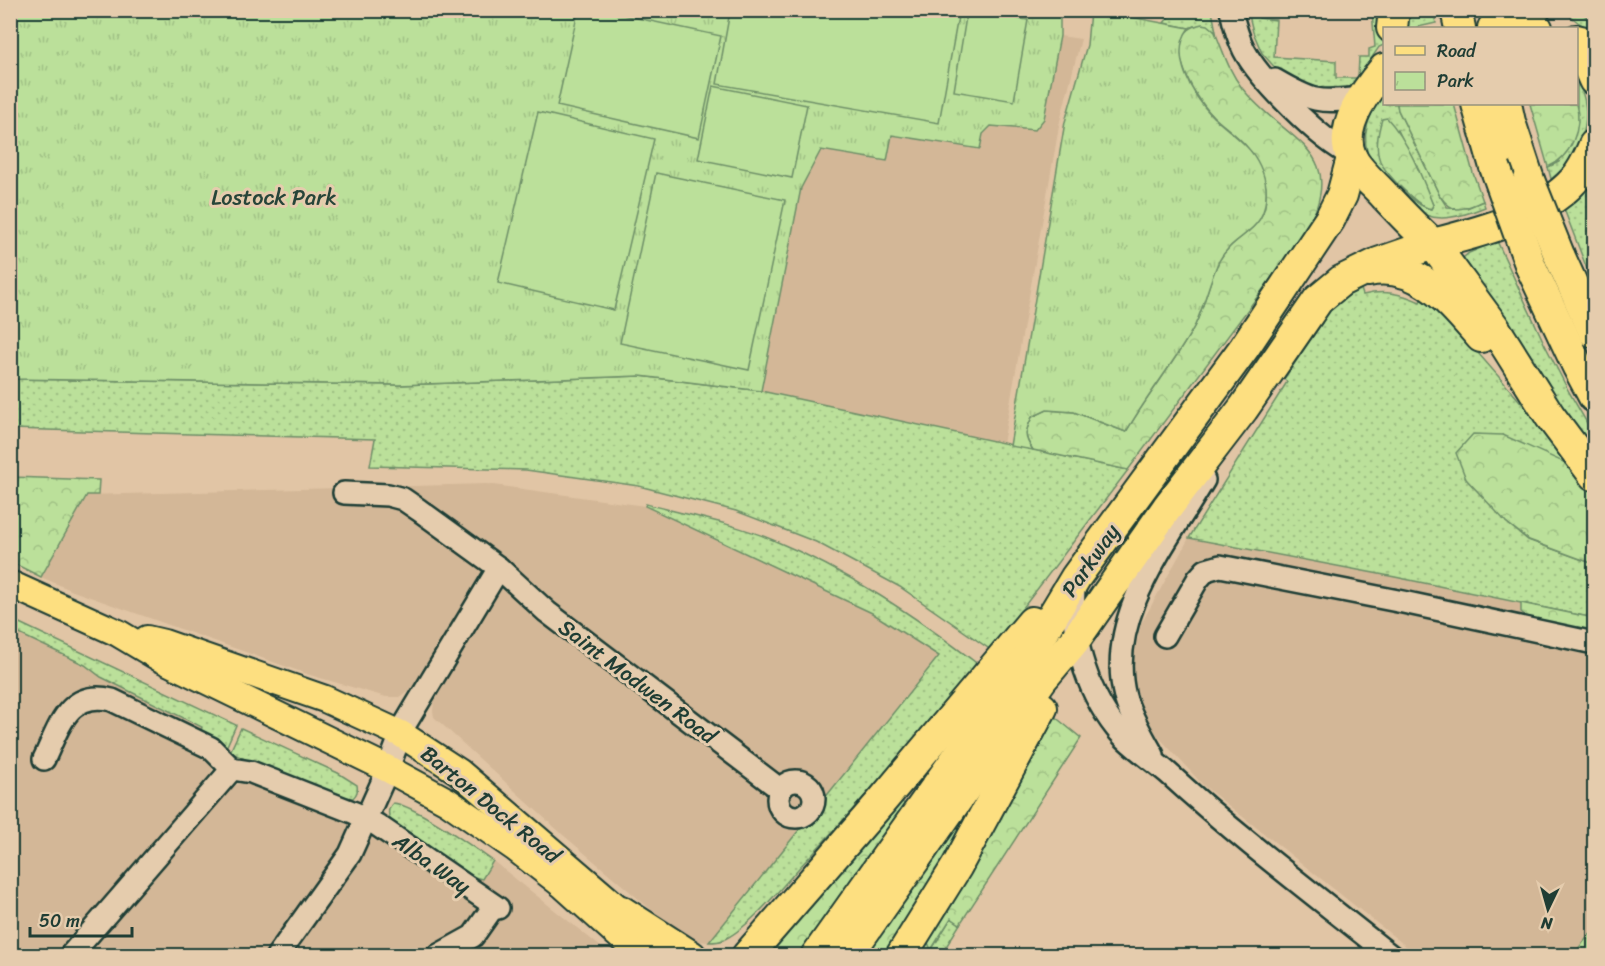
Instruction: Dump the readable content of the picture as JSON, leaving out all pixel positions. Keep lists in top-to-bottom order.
{
  "streets": {
    "highway": ["Parkway"],
    "main road": ["Barton Dock Road"],
    "street": ["Saint Modwen Road", "Alba Way"]
  },
  "parks": ["Lostock Park"],
  "legend": ["Road", "Park"],
  "scale_bar": "50 m",
  "north": "bottom"
}
